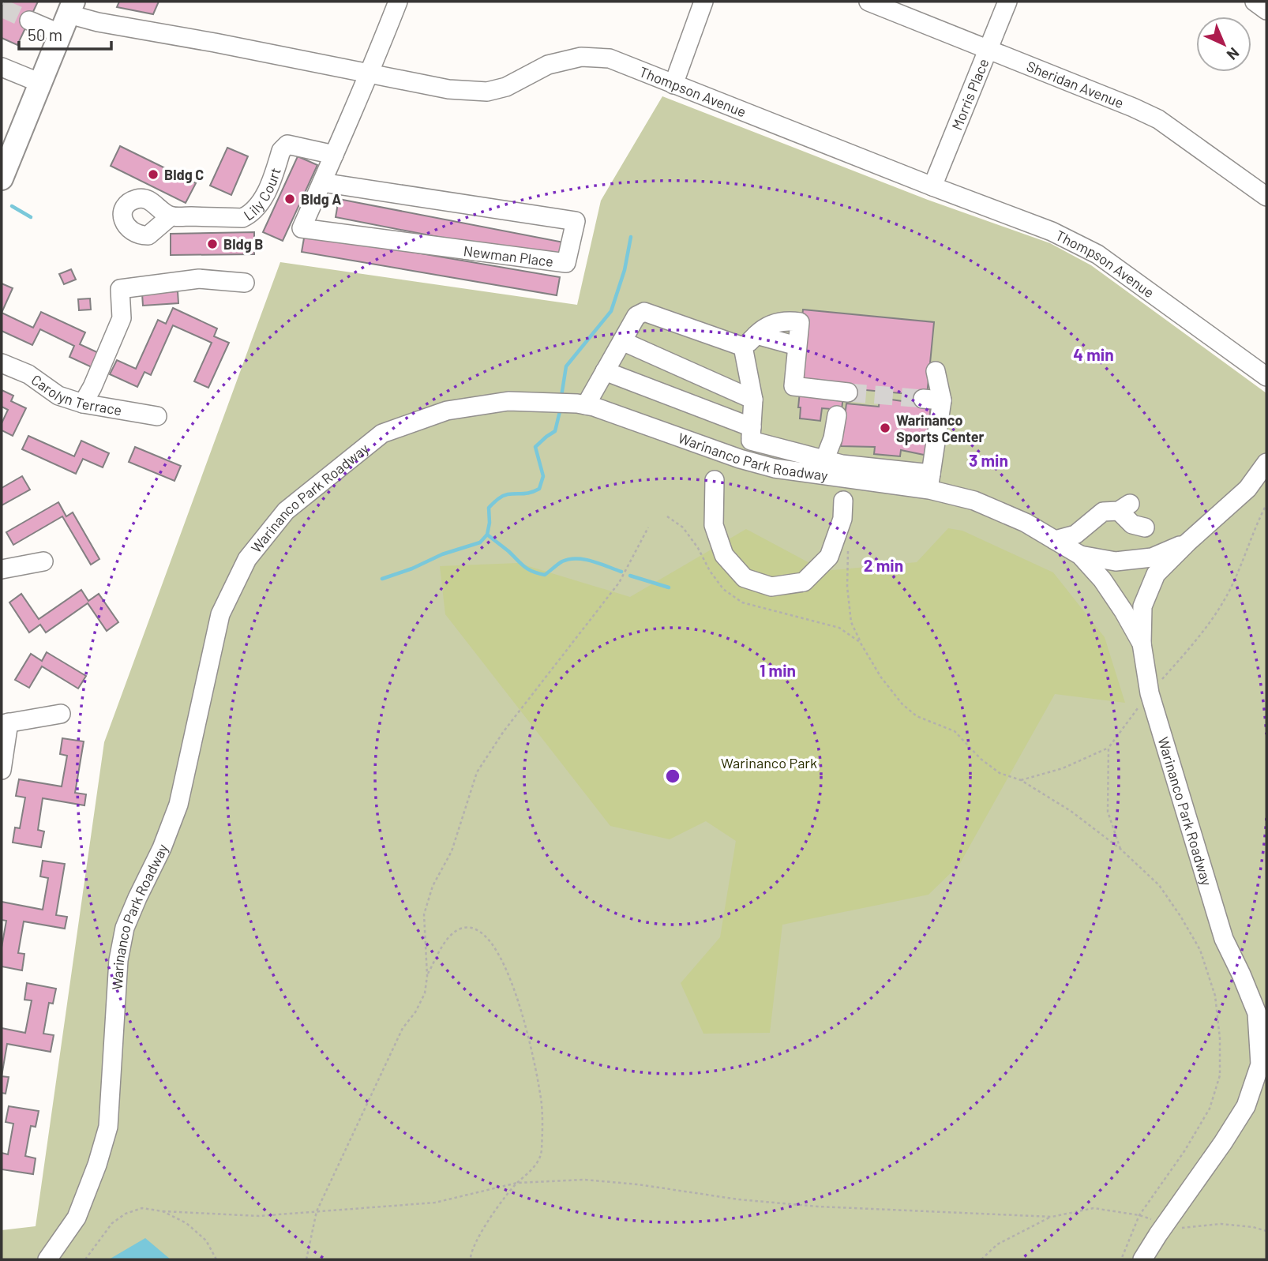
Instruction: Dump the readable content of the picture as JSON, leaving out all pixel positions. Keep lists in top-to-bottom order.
{
  "streets": {
    "street": [
      "Sheridan Avenue",
      "Thompson Avenue",
      "Morris Place",
      "Lily Court",
      "Newman Place",
      "Carolyn Terrace",
      "Warinanco Park Roadway"
    ]
  },
  "crossings": [
    ["Sheridan Avenue", "Morris Place"],
    ["Thompson Avenue", "Morris Place"],
    ["Thompson Avenue", "Newman Place"],
    ["Lily Court", "Newman Place"]
  ],
  "parks": ["Warinanco Park"],
  "places": [
    "Bldg C",
    "Bldg A",
    "Bldg B",
    "Warinanco Sports Center"
  ],
  "scale_bar": "50 m",
  "north": "bottom right",
  "rings": [
    "4 min",
    "3 min",
    "2 min",
    "1 min"
  ]
}
